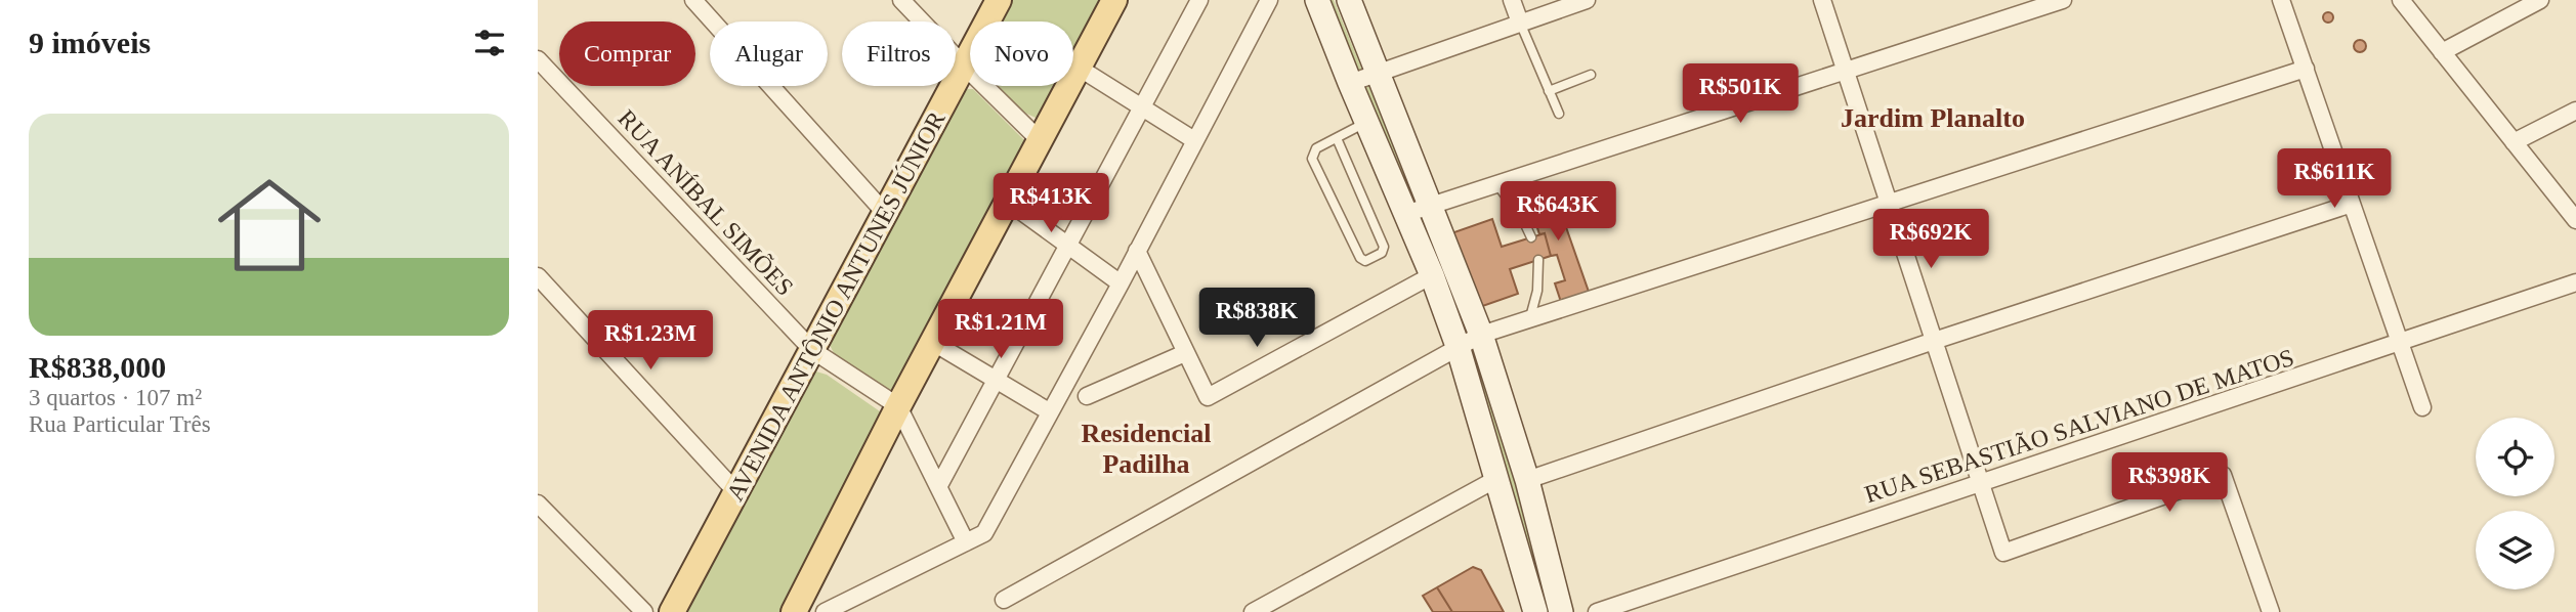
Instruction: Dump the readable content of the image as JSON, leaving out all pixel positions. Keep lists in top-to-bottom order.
{
  "streets": {
    "main road": ["AVENIDA ANTÔNIO ANTUNES JÚNIOR"],
    "street": ["RUA ANÍBAL SIMÕES", "RUA SEBASTIÃO SALVIANO DE MATOS"]
  },
  "crossings": [
    ["RUA ANÍBAL SIMÕES", "AVENIDA ANTÔNIO ANTUNES JÚNIOR"]
  ],
  "districts": ["Jardim Planalto", "Residencial Padilha"],
  "page": {
    "heading": "9 imóveis",
    "chip": [
      "Comprar",
      "Alugar",
      "Filtros",
      "Novo"
    ],
    "price": [
      "R$501K",
      "R$611K",
      "R$413K",
      "R$643K",
      "R$692K",
      "R$838K",
      "R$1.21M",
      "R$1.23M",
      "R$398K"
    ],
    "list": [
      {
        "name": "R$838,000",
        "note": "3 quartos · 107 m² · Rua Particular Três"
      }
    ]
  }
}
